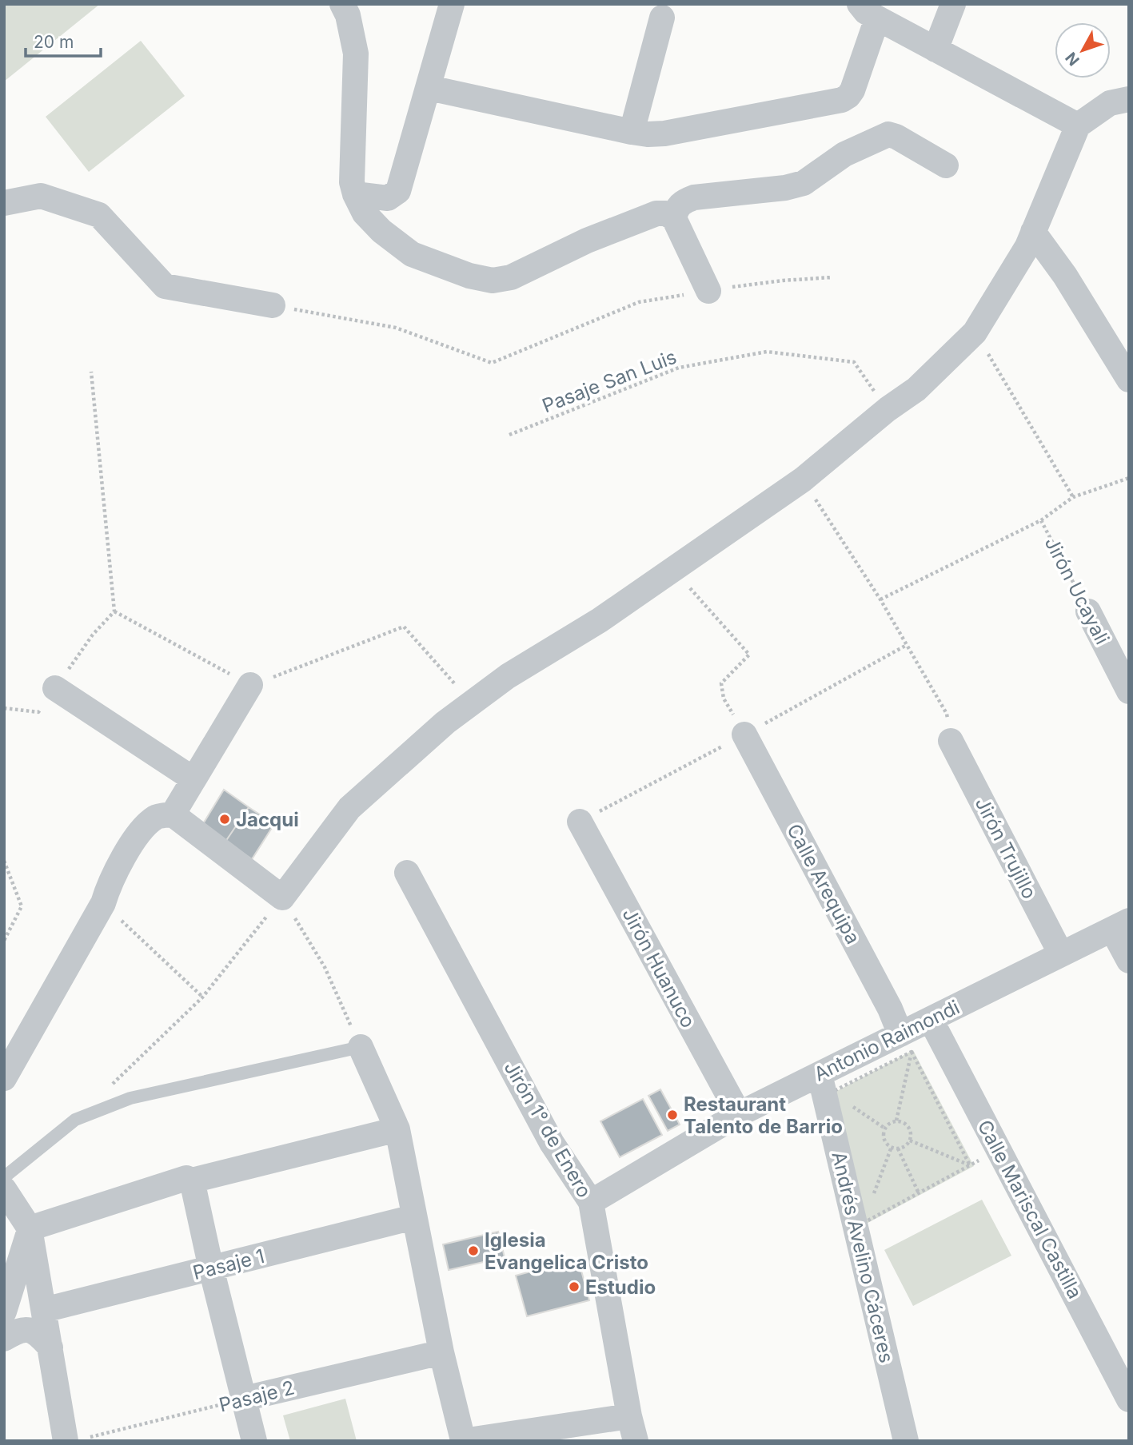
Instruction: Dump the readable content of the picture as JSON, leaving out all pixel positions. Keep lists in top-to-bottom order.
{
  "streets": {
    "street": [
      "Jirón Ucayali",
      "Jirón Trujillo",
      "Calle Arequipa",
      "Jirón Huanuco",
      "Antonio Raimondi",
      "Jirón 1° de Enero",
      "Calle Mariscal Castilla",
      "Andrés Avelino Cáceres",
      "Pasaje 1",
      "Pasaje 2"
    ],
    "path": ["Pasaje San Luis"]
  },
  "crossings": [
    ["Jirón Trujillo", "Antonio Raimondi"],
    ["Calle Arequipa", "Antonio Raimondi"],
    ["Jirón Huanuco", "Antonio Raimondi"],
    ["Antonio Raimondi", "Jirón 1° de Enero"],
    ["Antonio Raimondi", "Calle Mariscal Castilla"],
    ["Antonio Raimondi", "Andrés Avelino Cáceres"]
  ],
  "places": [
    "Jacqui",
    "Restaurant Talento de Barrio",
    "Iglesia Evangelica Cristo",
    "Estudio"
  ],
  "scale_bar": "20 m",
  "north": "bottom left"
}
